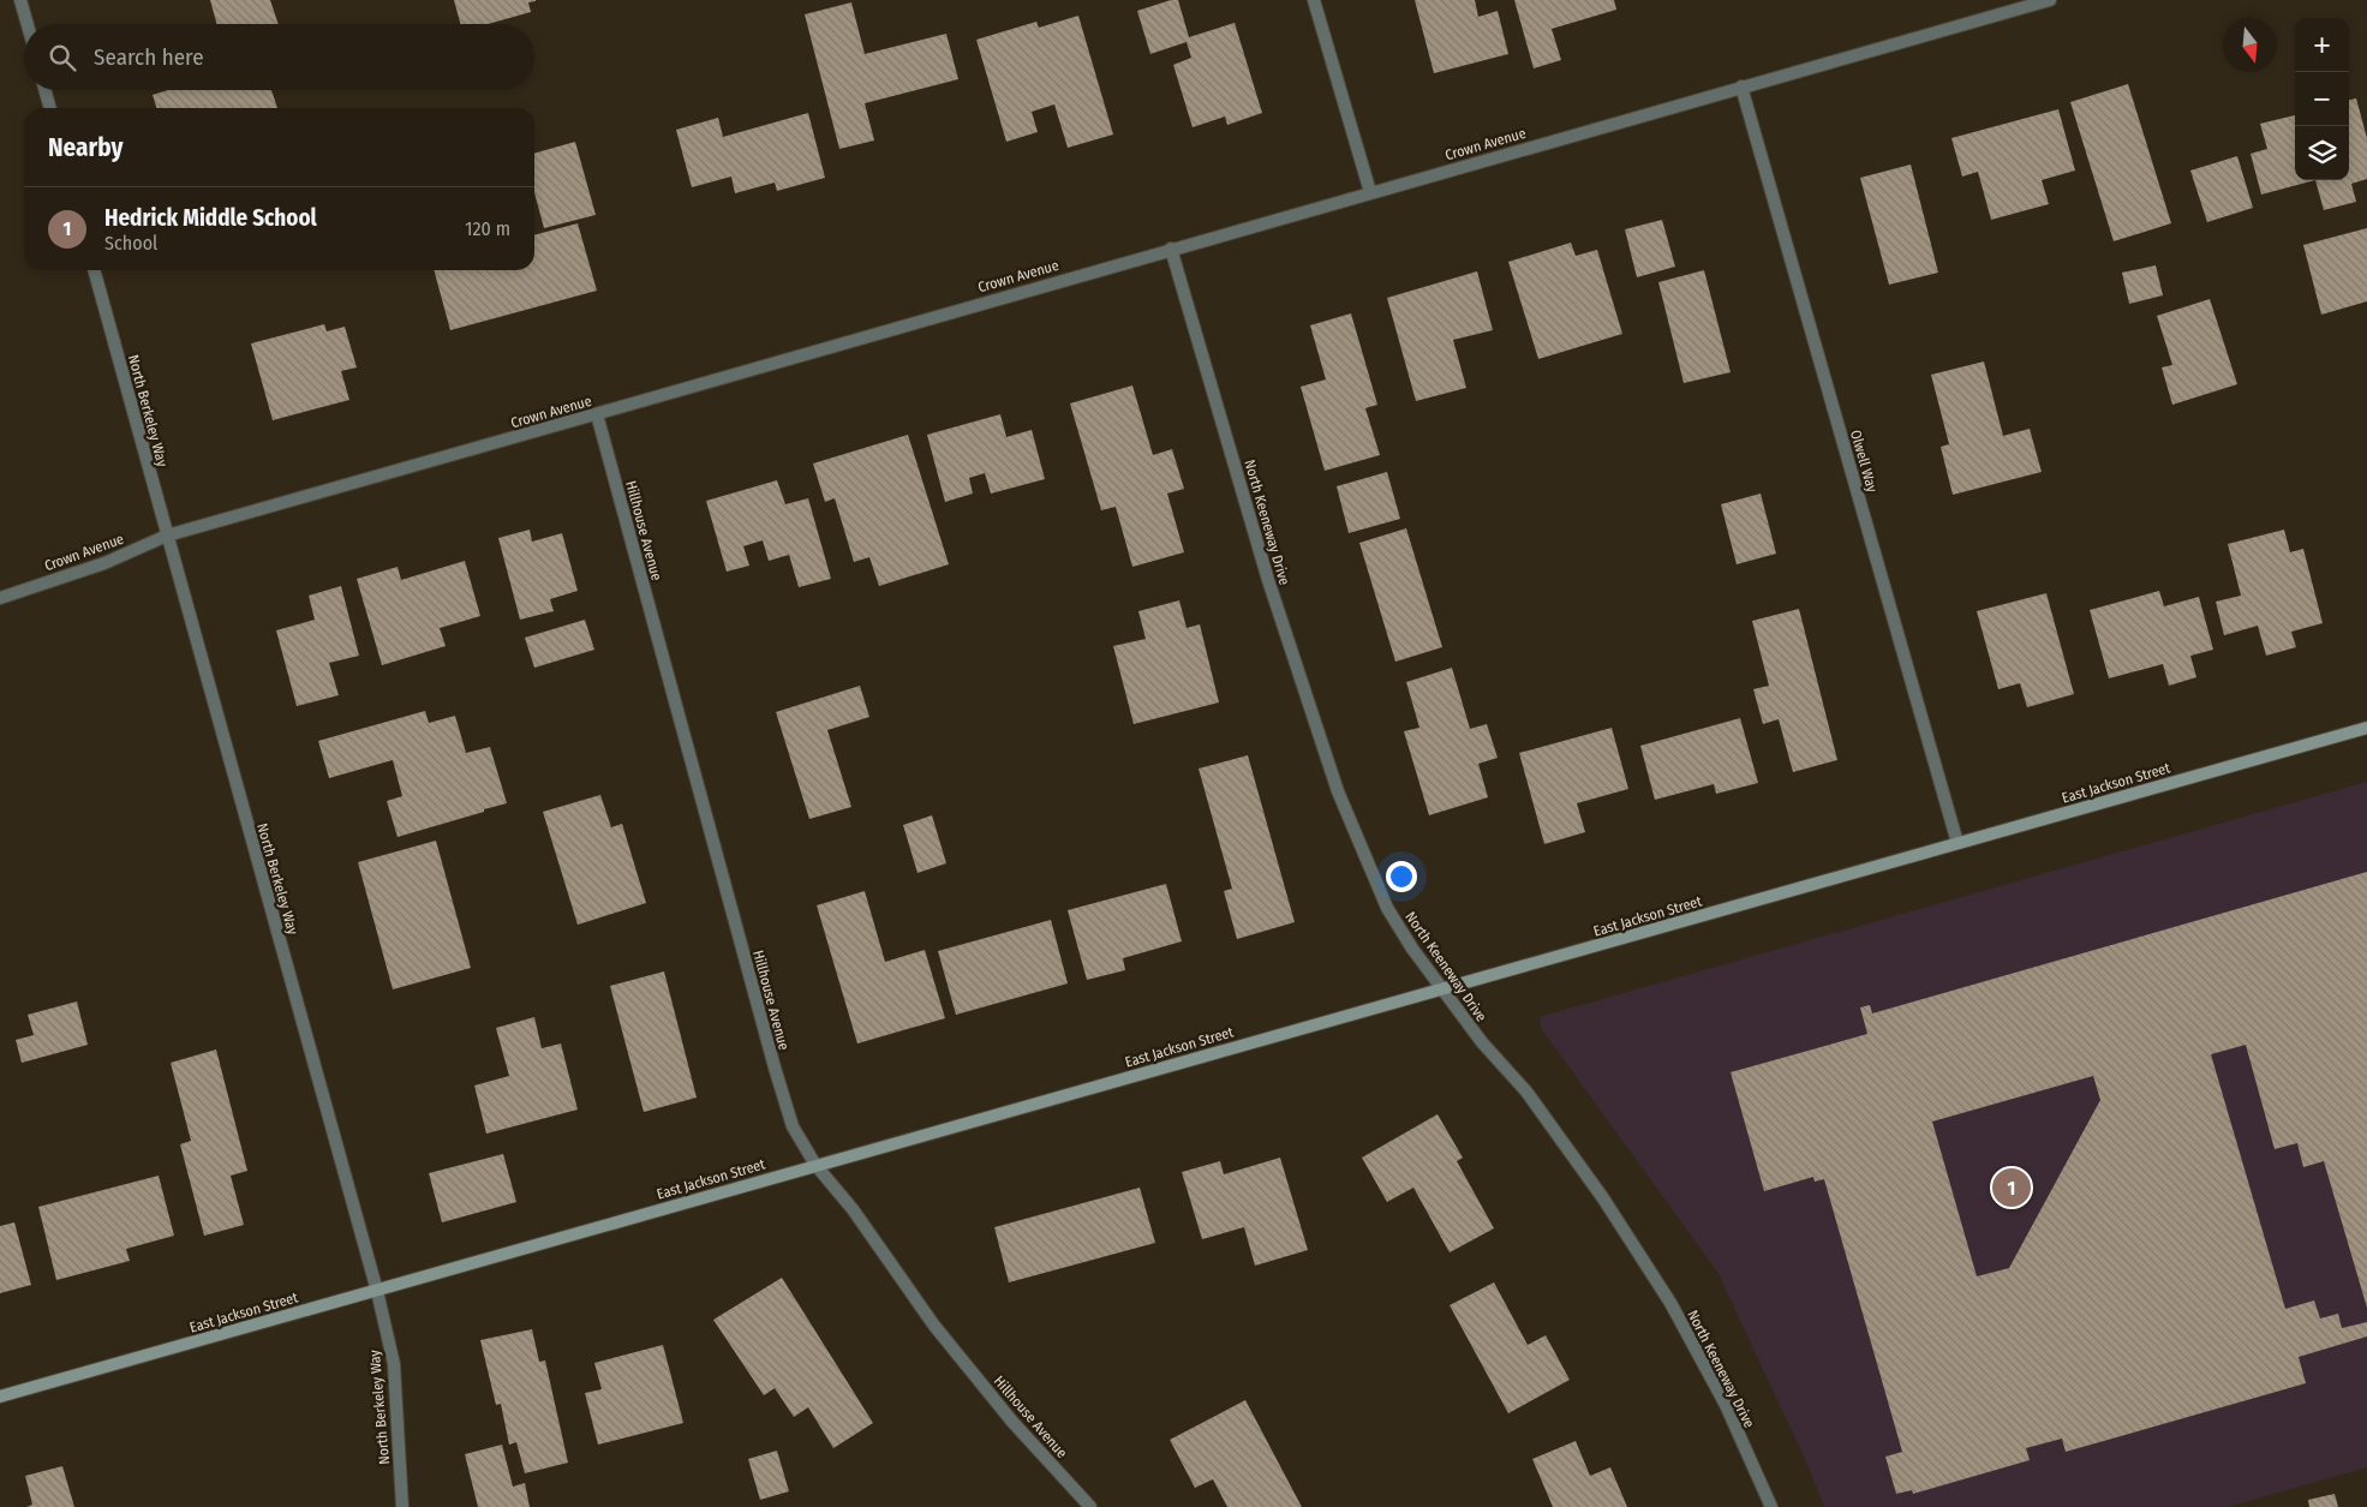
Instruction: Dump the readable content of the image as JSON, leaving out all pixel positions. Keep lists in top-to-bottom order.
{
  "streets": {
    "street": [
      "Crown Avenue",
      "North Berkeley Way",
      "Olwell Way",
      "North Keeneway Drive",
      "Hillhouse Avenue",
      "East Jackson Street"
    ]
  },
  "crossings": [
    ["Crown Avenue", "North Berkeley Way"],
    ["Crown Avenue", "Olwell Way"],
    ["Crown Avenue", "North Keeneway Drive"],
    ["Crown Avenue", "Hillhouse Avenue"],
    ["North Berkeley Way", "East Jackson Street"],
    ["Olwell Way", "East Jackson Street"],
    ["North Keeneway Drive", "East Jackson Street"],
    ["Hillhouse Avenue", "East Jackson Street"]
  ],
  "north": "bottom",
  "page": {
    "map_buttons": ["+", "−"],
    "search": "Search here",
    "heading": "Nearby",
    "list": [
      {
        "mark": "1",
        "name": "Hedrick Middle School",
        "note": "School",
        "value": "120 m"
      }
    ],
    "pins": "1"
  }
}
